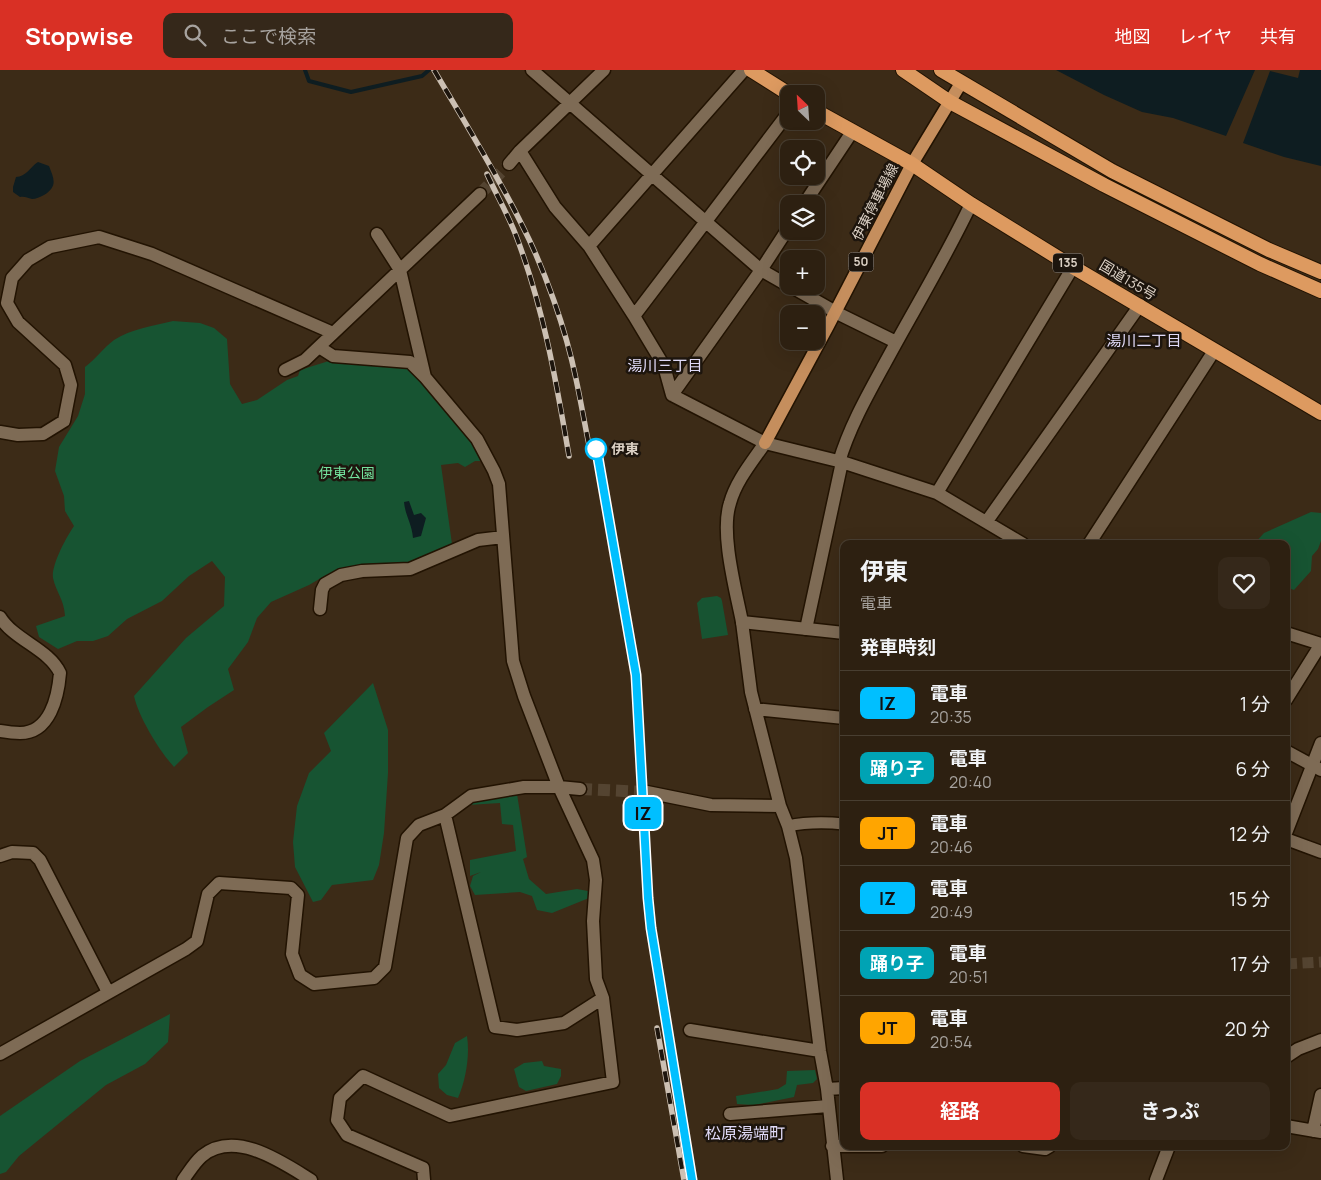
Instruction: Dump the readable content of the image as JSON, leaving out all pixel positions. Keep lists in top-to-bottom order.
{
  "streets": {
    "highway": ["135", "国道135号"],
    "main road": ["伊東停車場線", "50"]
  },
  "crossings": [
    ["伊東停車場線", "国道135号"]
  ],
  "districts": ["湯川二丁目", "湯川三丁目", "松原湯端町"],
  "parks": ["伊東公園"],
  "places": ["伊東"],
  "north": "top left",
  "page": {
    "header": "Stopwise",
    "search": "ここで検索",
    "nav": ["地図", "レイヤ", "共有"],
    "on_map": "IZ",
    "map_buttons": ["+", "−"],
    "heading": [
      ["伊東", "電車"],
      "発車時刻"
    ],
    "list": [
      {
        "mark": "IZ",
        "name": "電車",
        "note": "20:35",
        "value": "1 分"
      },
      {
        "mark": "踊り子",
        "name": "電車",
        "note": "20:40",
        "value": "6 分"
      },
      {
        "mark": "JT",
        "name": "電車",
        "note": "20:46",
        "value": "12 分"
      },
      {
        "mark": "IZ",
        "name": "電車",
        "note": "20:49",
        "value": "15 分"
      },
      {
        "mark": "踊り子",
        "name": "電車",
        "note": "20:51",
        "value": "17 分"
      },
      {
        "mark": "JT",
        "name": "電車",
        "note": "20:54",
        "value": "20 分"
      }
    ],
    "buttons": ["経路", "きっぷ"]
  }
}
